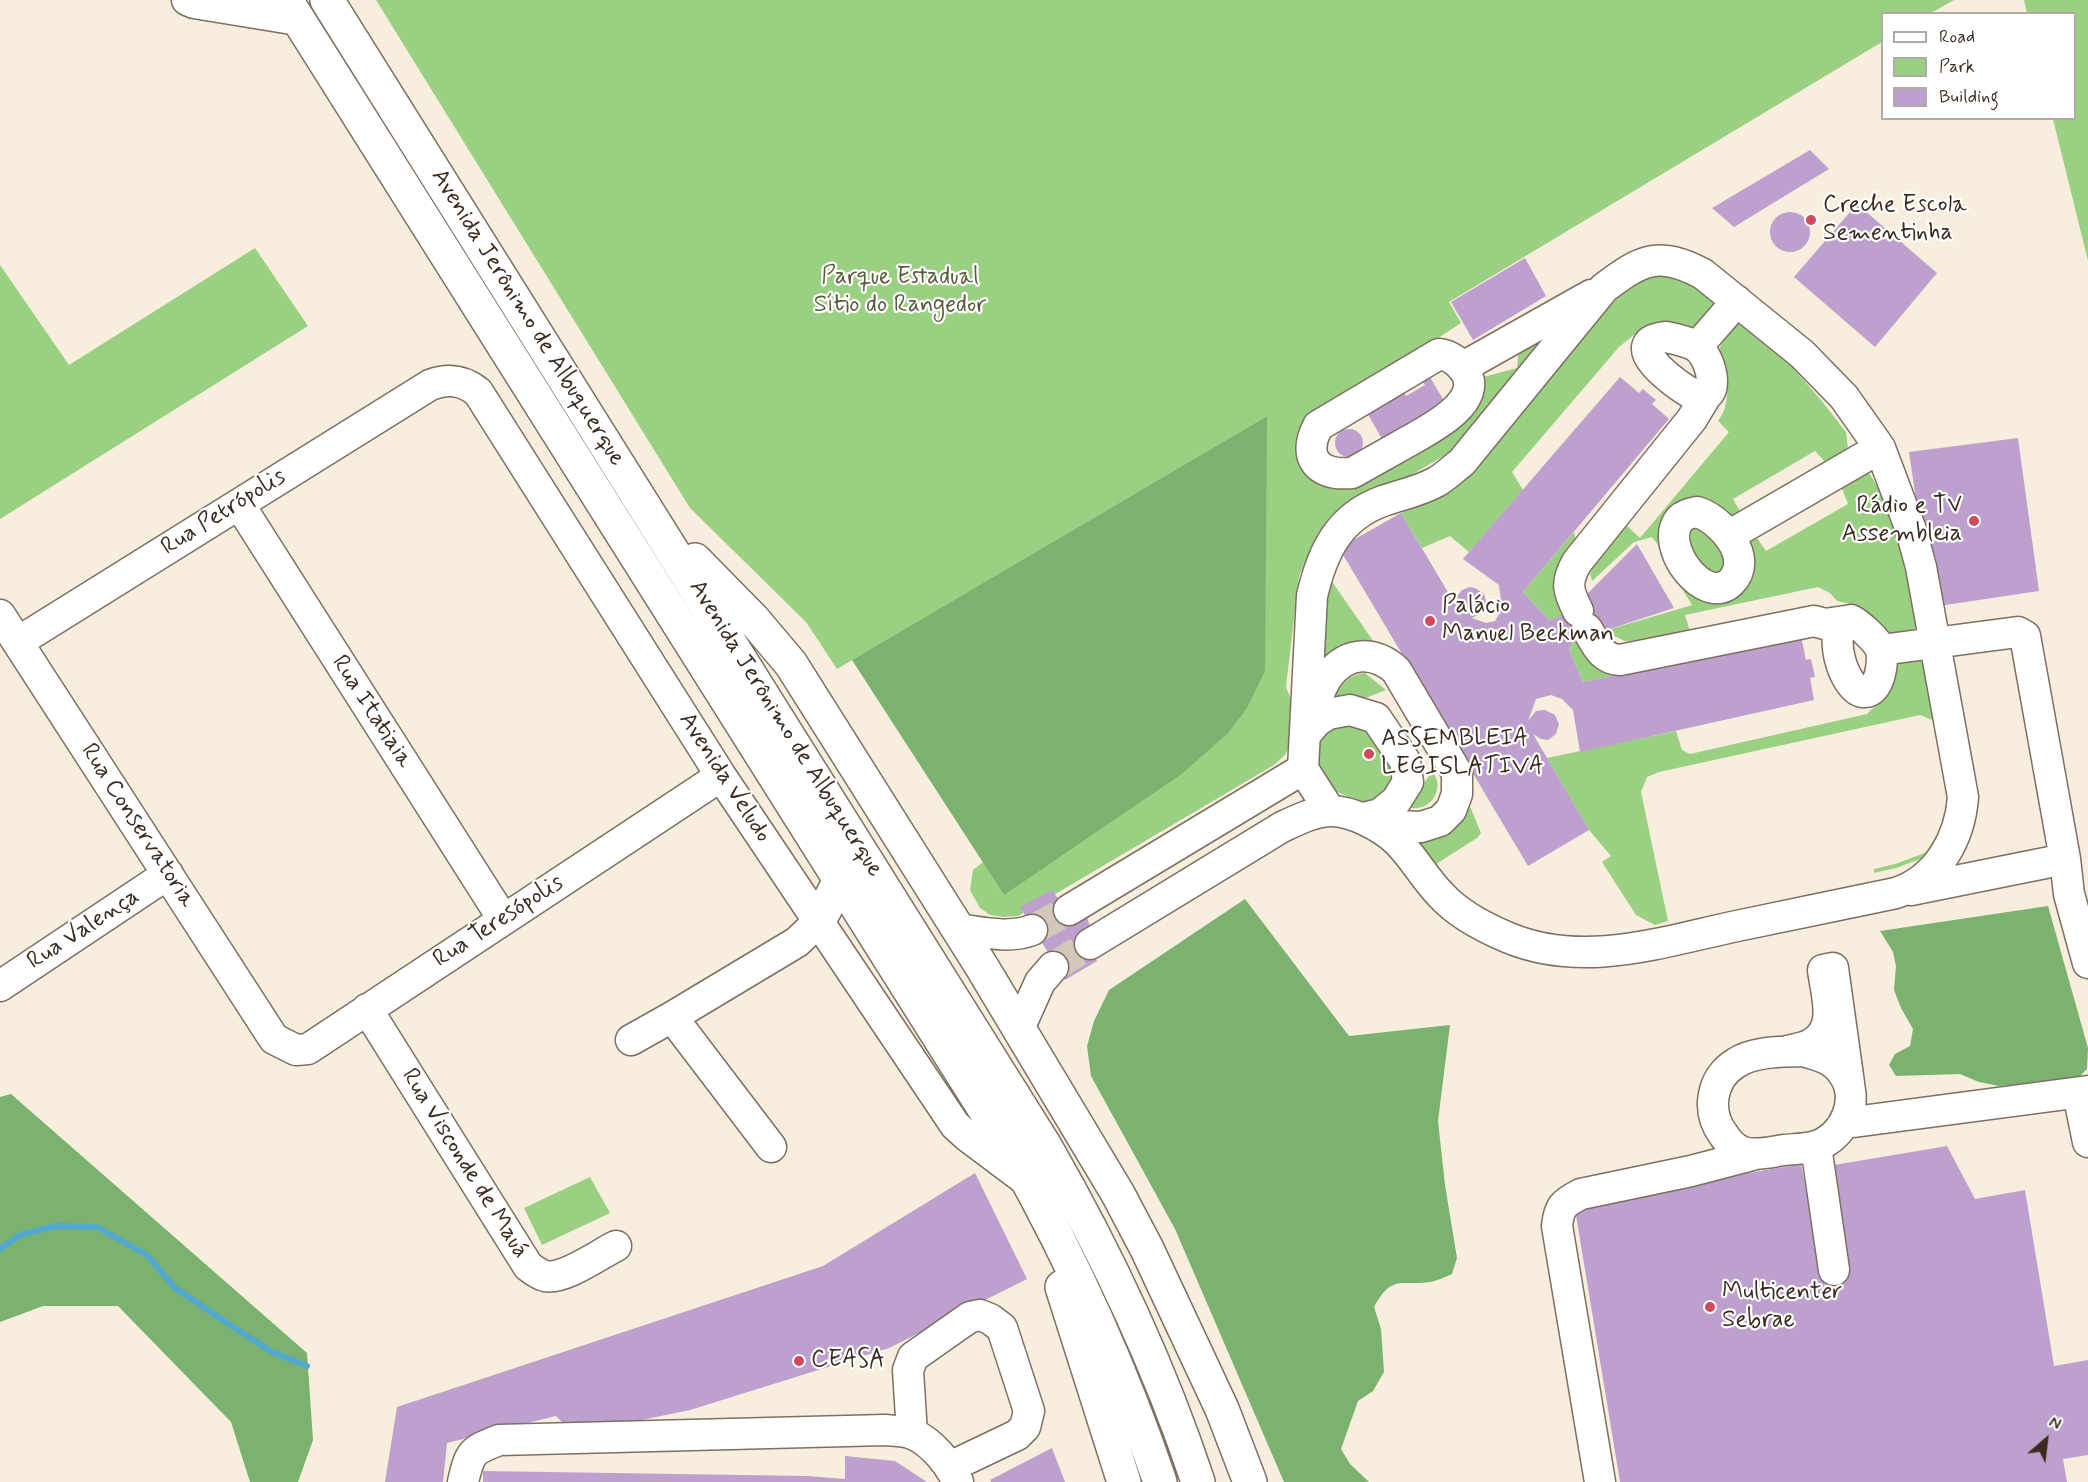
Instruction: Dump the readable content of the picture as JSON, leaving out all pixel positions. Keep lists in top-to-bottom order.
{
  "streets": {
    "main road": ["Avenida Jerônimo de Albuquerque"],
    "street": [
      "Rua Petrópolis",
      "Rua Itatiaia",
      "Avenida Veludo",
      "Rua Conservatoria",
      "Rua Teresópolis",
      "Rua Valença",
      "Rua Visconde de Mauá"
    ]
  },
  "crossings": [
    ["Avenida Jerônimo de Albuquerque", "Avenida Veludo"],
    ["Rua Petrópolis", "Rua Itatiaia"],
    ["Rua Petrópolis", "Avenida Veludo"],
    ["Rua Petrópolis", "Rua Conservatoria"],
    ["Rua Itatiaia", "Rua Teresópolis"],
    ["Avenida Veludo", "Rua Teresópolis"],
    ["Rua Conservatoria", "Rua Teresópolis"],
    ["Rua Conservatoria", "Rua Valença"],
    ["Rua Teresópolis", "Rua Visconde de Mauá"]
  ],
  "parks": ["Parque Estadual Sítio do Rangedor"],
  "places": [
    "Creche Escola Sementinha",
    "Rádio e TV Assembleia",
    "Palácio Manuel Beckman",
    "ASSEMBLEIA LEGISLATIVA",
    "Multicenter Sebrae",
    "CEASA"
  ],
  "legend": ["Road", "Park", "Building"],
  "north": "top right"
}
